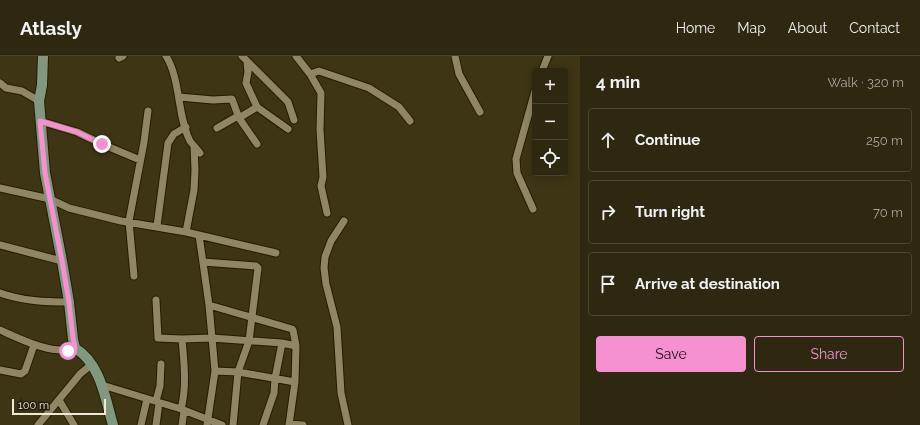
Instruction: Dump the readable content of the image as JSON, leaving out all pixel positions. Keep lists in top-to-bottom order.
{
  "scale_bar": "100 m",
  "page": {
    "header": "Atlasly",
    "nav": [
      "Home",
      "Map",
      "About",
      "Contact"
    ],
    "heading": ["4 min", "Walk · 320 m"],
    "map_buttons": ["+", "−"],
    "list": [
      ["Continue", "250 m"],
      ["Turn right", "70 m"],
      "Arrive at destination"
    ],
    "buttons": ["Save", "Share"],
    "scale": "100 m"
  }
}
